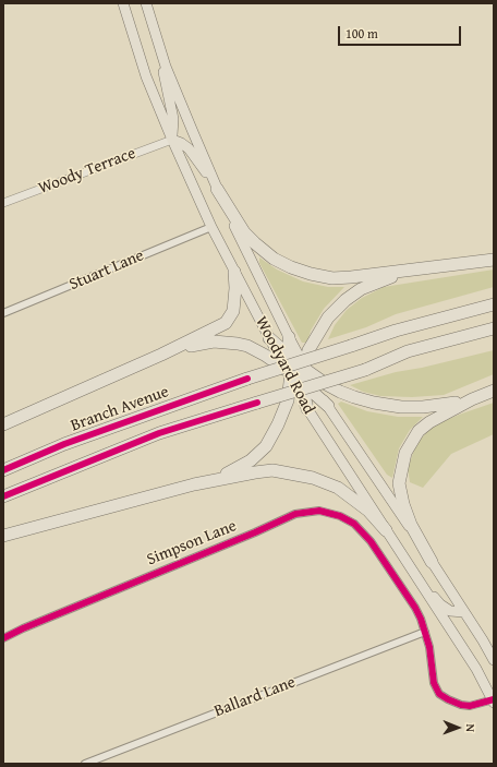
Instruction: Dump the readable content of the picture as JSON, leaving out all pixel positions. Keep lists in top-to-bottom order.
{
  "streets": {
    "highway": ["Branch Avenue"],
    "main road": ["Woodyard Road"],
    "street": [
      "Woody Terrace",
      "Stuart Lane",
      "Simpson Lane",
      "Ballard Lane"
    ]
  },
  "crossings": [
    ["Woody Terrace", "Woodyard Road"],
    ["Stuart Lane", "Woodyard Road"],
    ["Woodyard Road", "Simpson Lane"],
    ["Simpson Lane", "Ballard Lane"]
  ],
  "scale_bar": "100 m",
  "north": "right"
}
